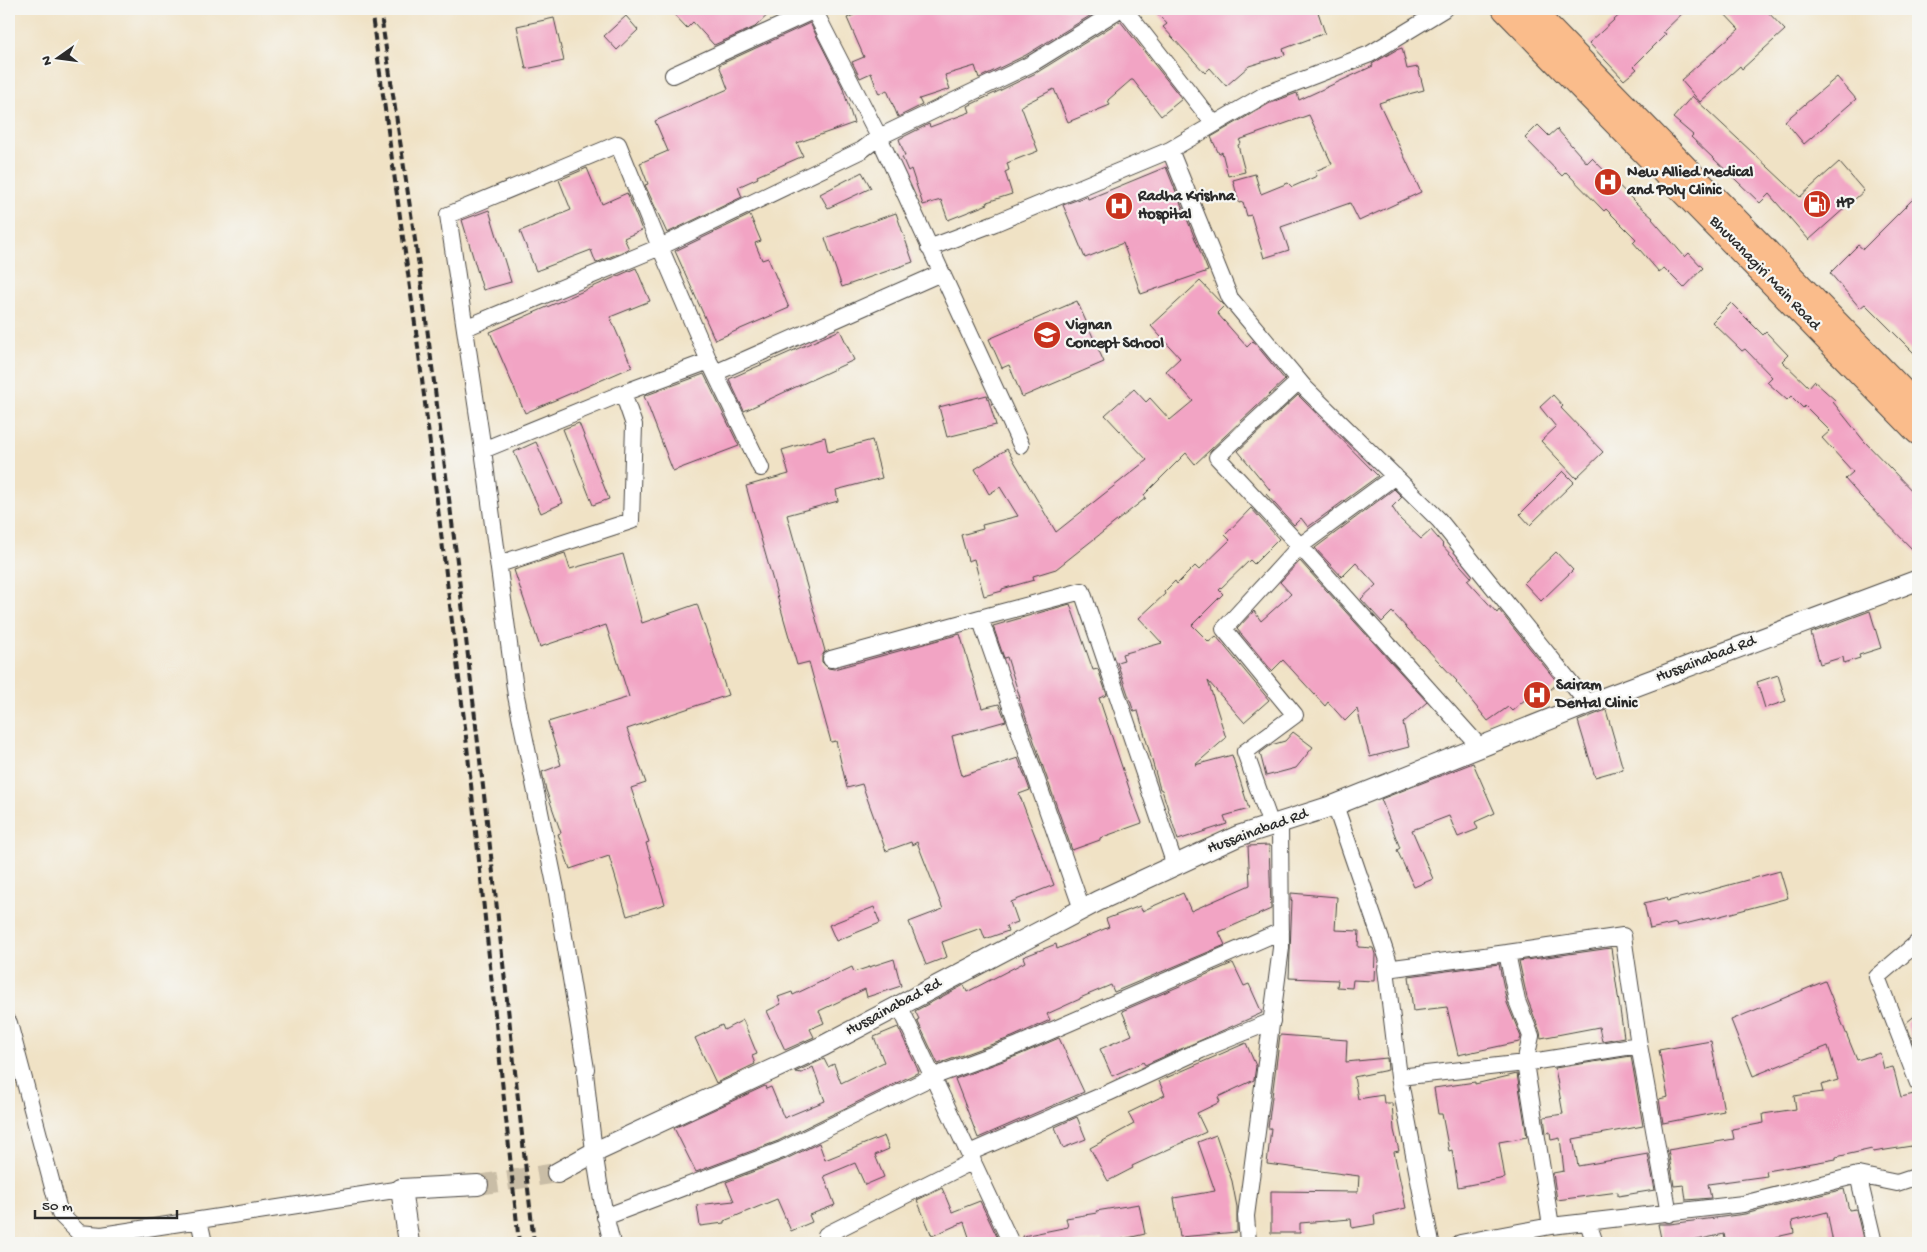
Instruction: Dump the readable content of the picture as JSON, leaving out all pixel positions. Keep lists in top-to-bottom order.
{
  "streets": {
    "main road": ["Bhuvanagiri Main Road"],
    "street": ["Hussainabad Rd"]
  },
  "places": {
    "hospital": ["New Allied Medical and Poly Clinic", "Radha Krishna Hospital", "Sairam Dental Clinic"],
    "fuel station": ["HP"],
    "school or university": ["Vignan Concept School"]
  },
  "scale_bar": "50 m",
  "north": "left"
}
